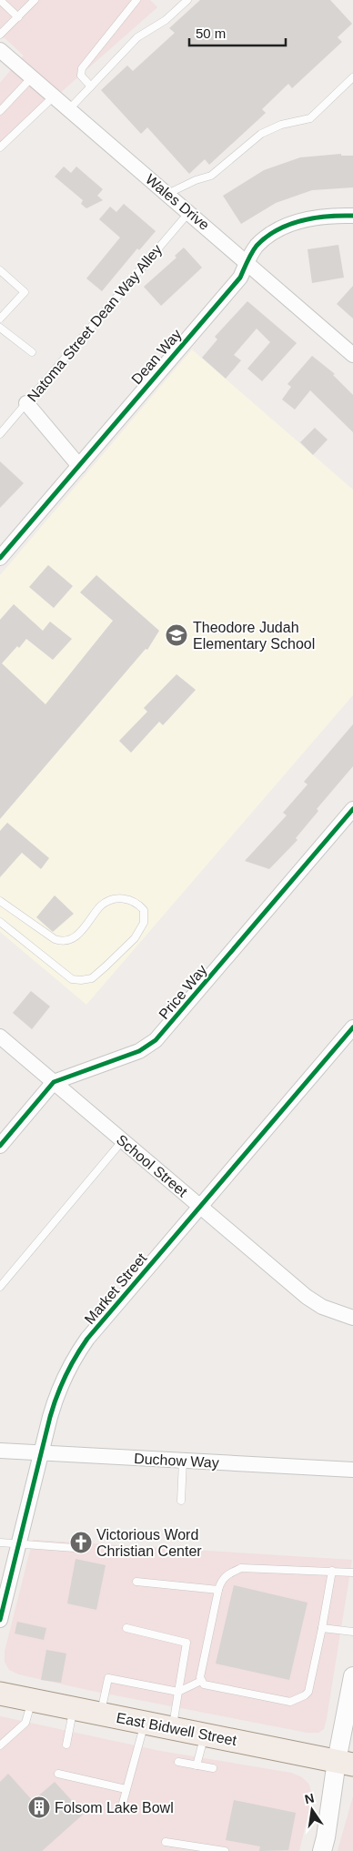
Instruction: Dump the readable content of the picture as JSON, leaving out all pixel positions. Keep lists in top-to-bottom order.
{
  "streets": {
    "main road": ["East Bidwell Street"],
    "street": [
      "Wales Drive",
      "Dean Way",
      "Price Way",
      "School Street",
      "Market Street",
      "Duchow Way"
    ],
    "lane": ["Natoma Street Dean Way Alley"]
  },
  "crossings": [
    ["Wales Drive", "Natoma Street Dean Way Alley"],
    ["Wales Drive", "Dean Way"],
    ["Price Way", "School Street"],
    ["School Street", "Market Street"],
    ["Market Street", "Duchow Way"]
  ],
  "places": {
    "school or university": ["Theodore Judah Elementary School"],
    "church": ["Victorious Word Christian Center"],
    "building": ["Folsom Lake Bowl"]
  },
  "scale_bar": "50 m",
  "north": "top"
}
